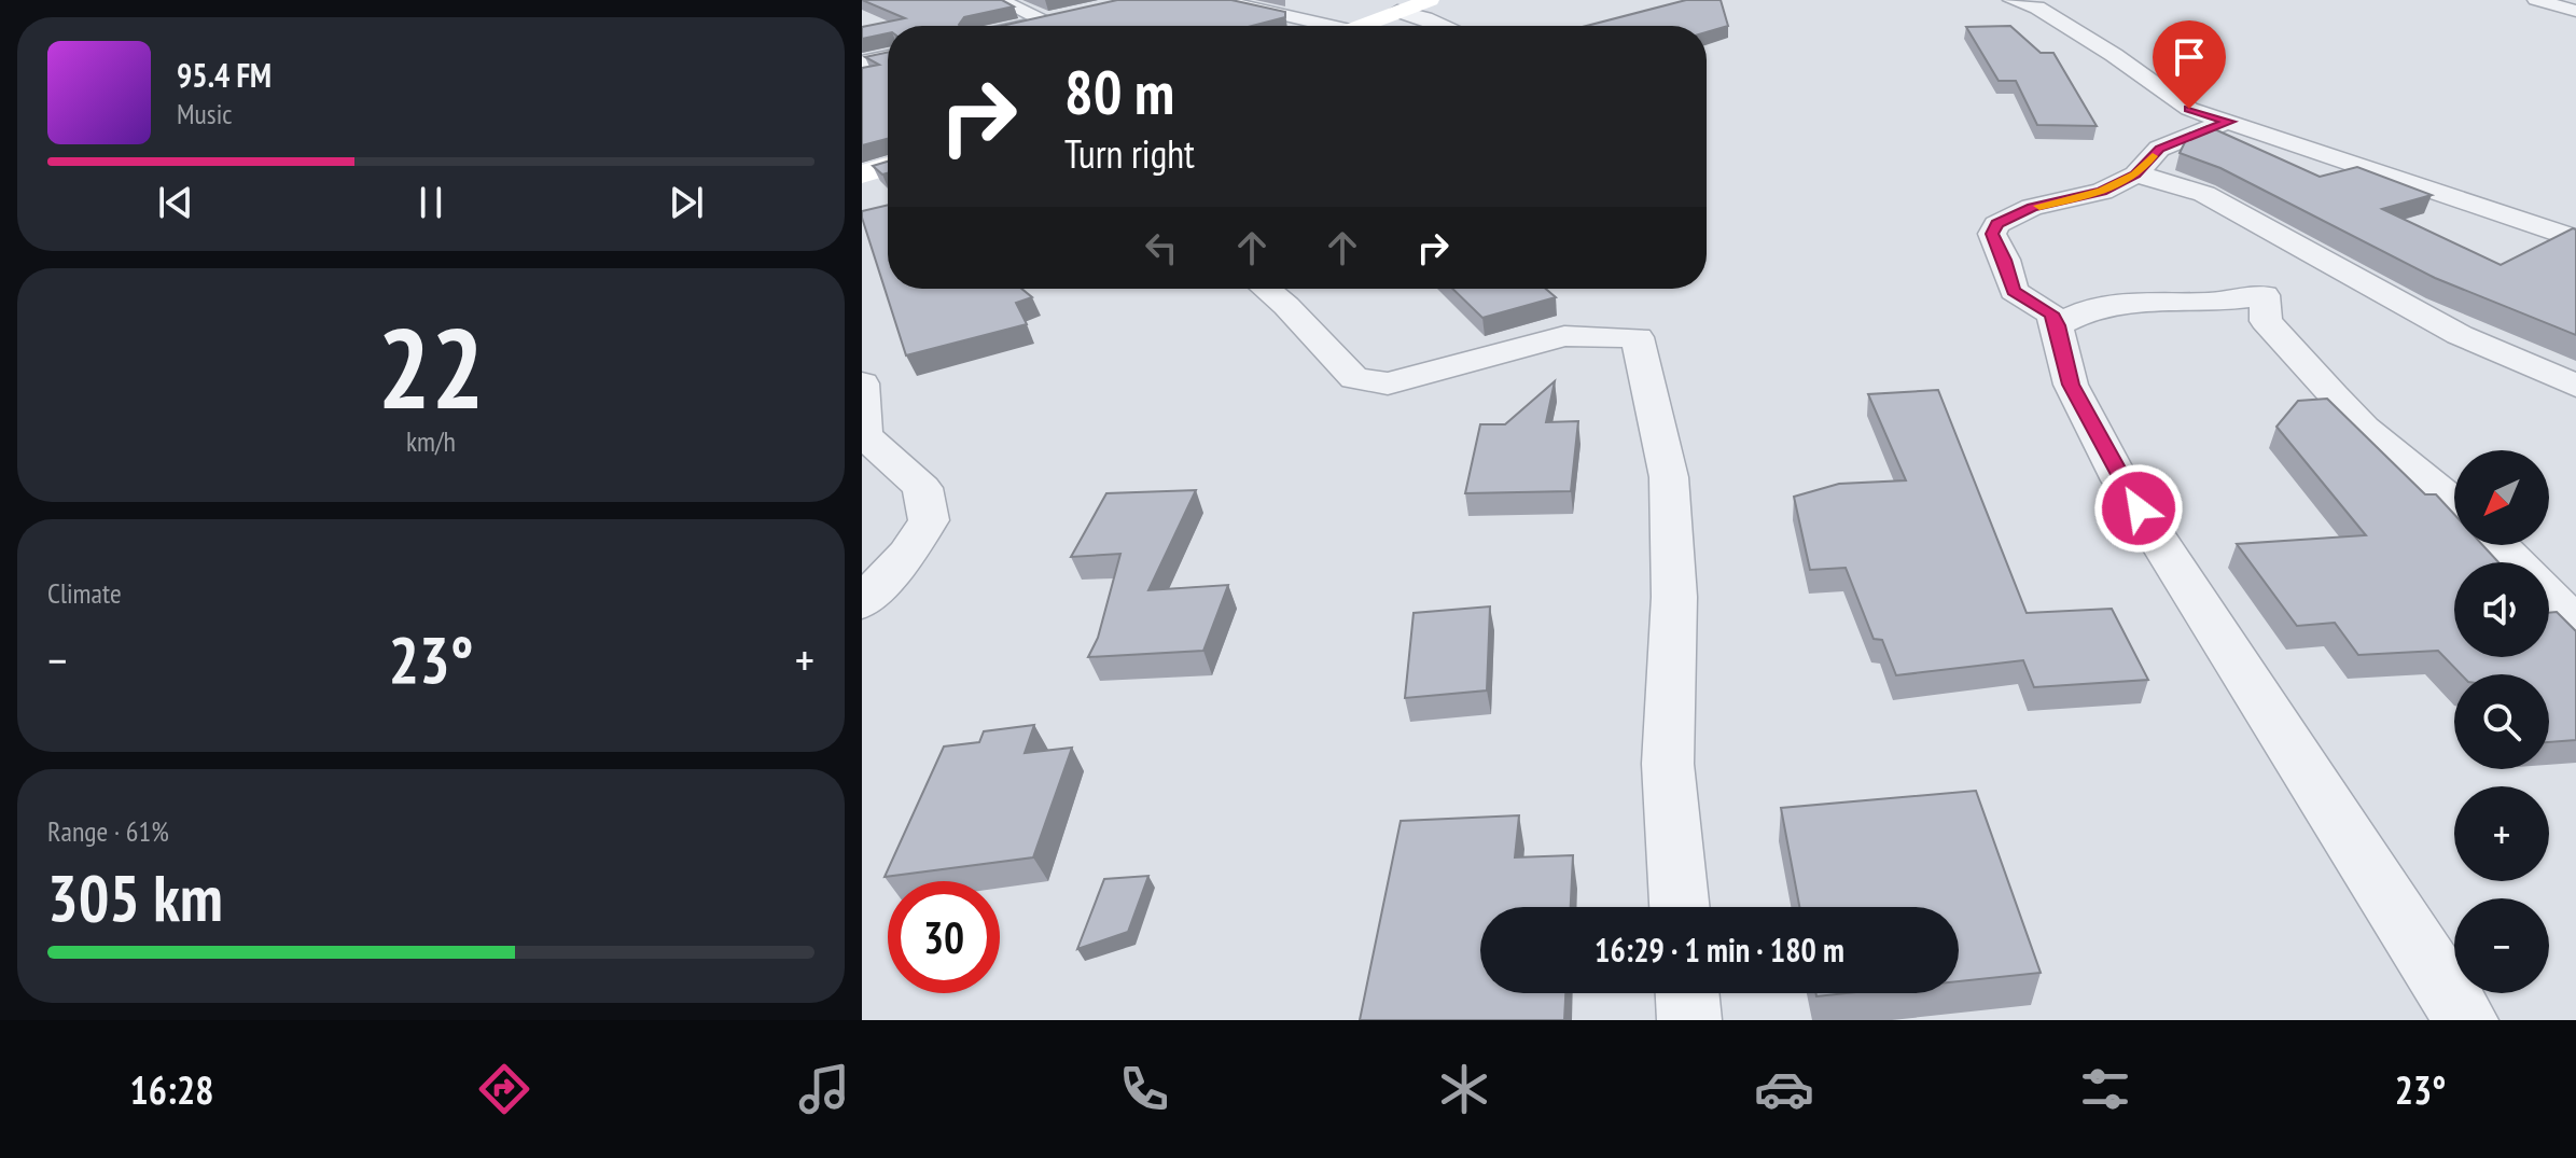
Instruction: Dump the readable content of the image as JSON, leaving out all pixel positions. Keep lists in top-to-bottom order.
{
  "north": "bottom left",
  "page": {
    "turn": ["80 m", "Turn right"],
    "song": ["95.4 FM", "Music"],
    "tile": [
      ["22", "km/h"],
      "Climate",
      ["Range · 61%", "305 km"]
    ],
    "map_buttons": ["+", "−"],
    "heat": ["−", "23°", "+"],
    "limit": "30",
    "trip": "16:29 · 1 min · 180 m",
    "tabs": ["16:28", "23°"]
  }
}
